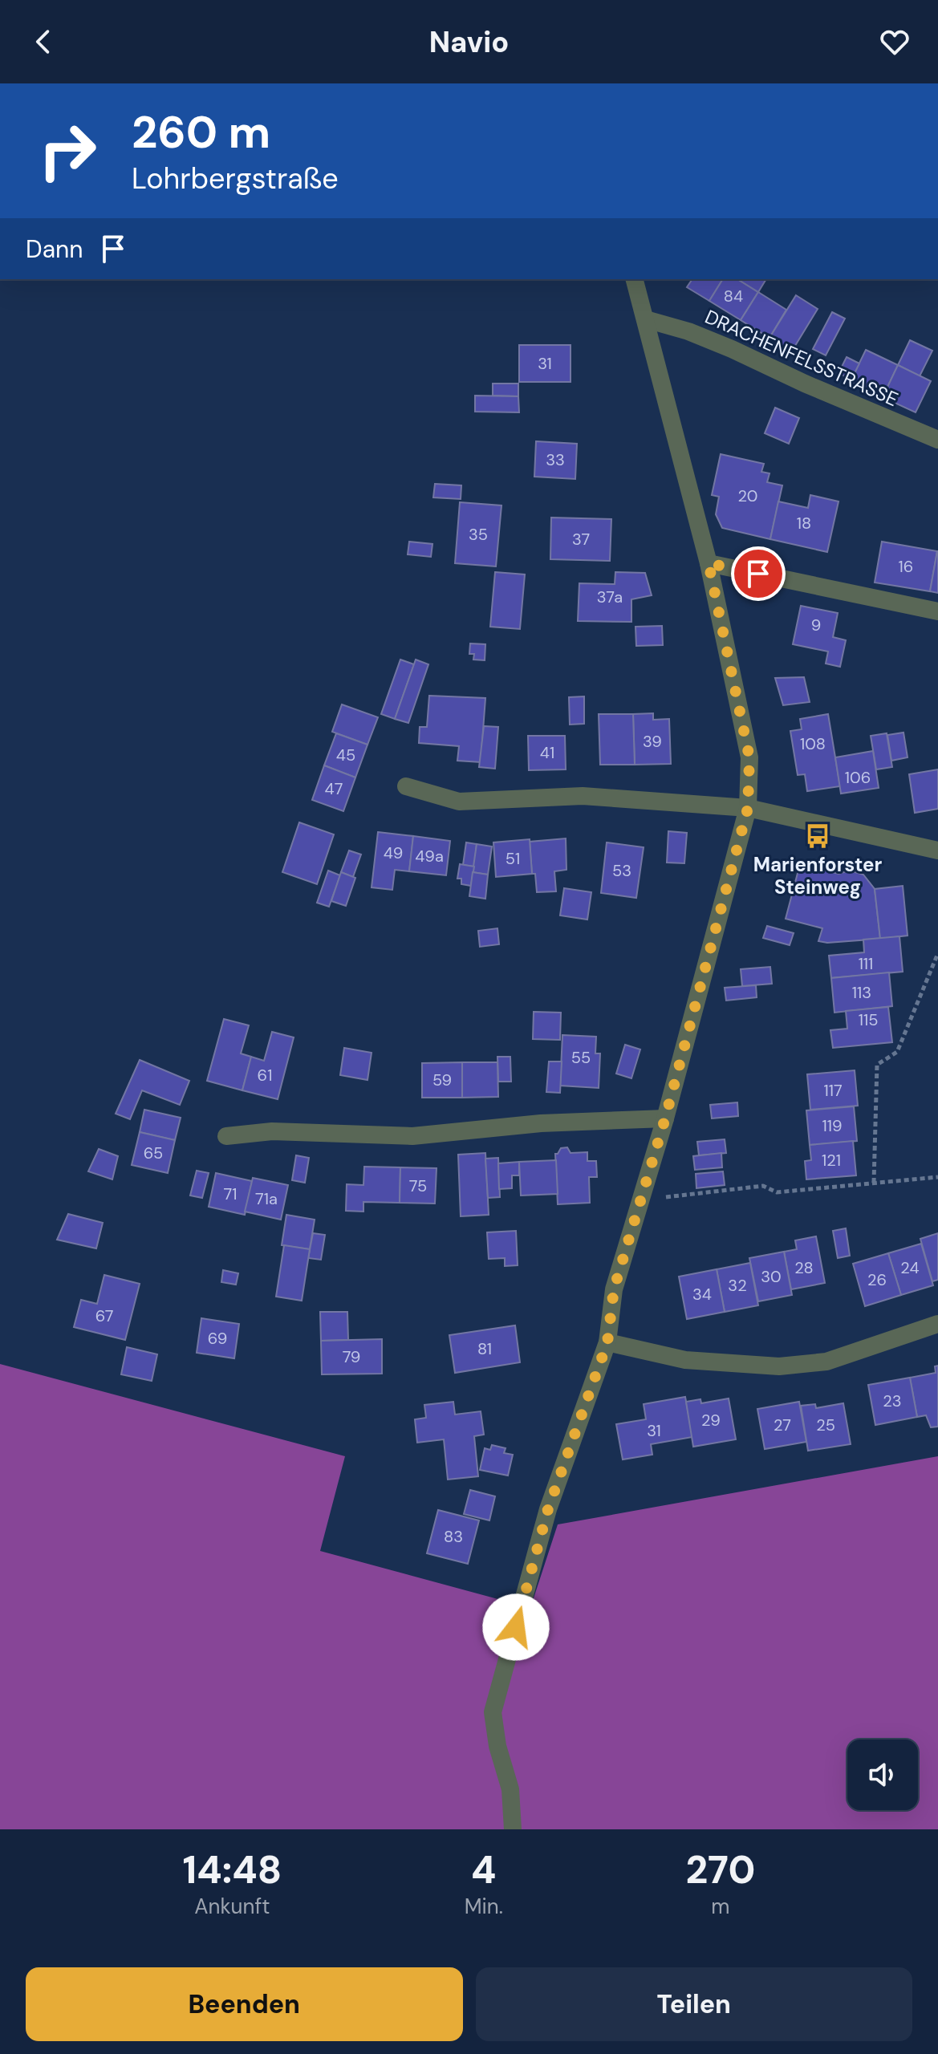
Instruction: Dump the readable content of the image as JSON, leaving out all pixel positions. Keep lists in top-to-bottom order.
{
  "streets": {
    "street": ["DRACHENFELSSTRASSE"]
  },
  "places": {
    "bus stop": ["Marienforster Steinweg"]
  },
  "house_numbers": [
    "84",
    "31",
    "33",
    "20",
    "18",
    "35",
    "37",
    "16",
    "37a",
    "9",
    "39",
    "108",
    "41",
    "45",
    "106",
    "47",
    "49",
    "49a",
    "51",
    "53",
    "111",
    "113",
    "115",
    "55",
    "61",
    "59",
    "117",
    "119",
    "65",
    "121",
    "75",
    "71",
    "71a",
    "28",
    "24",
    "30",
    "26",
    "32",
    "34",
    "67",
    "69",
    "81",
    "79",
    "23",
    "29",
    "27",
    "25",
    "31",
    "83"
  ],
  "page": {
    "header": "Navio",
    "turn": ["260 m", "Lohrbergstraße"],
    "then": "Dann",
    "eta": [
      "14:48",
      "Ankunft",
      "4",
      "Min.",
      "270",
      "m"
    ],
    "buttons": ["Beenden", "Teilen"]
  }
}
